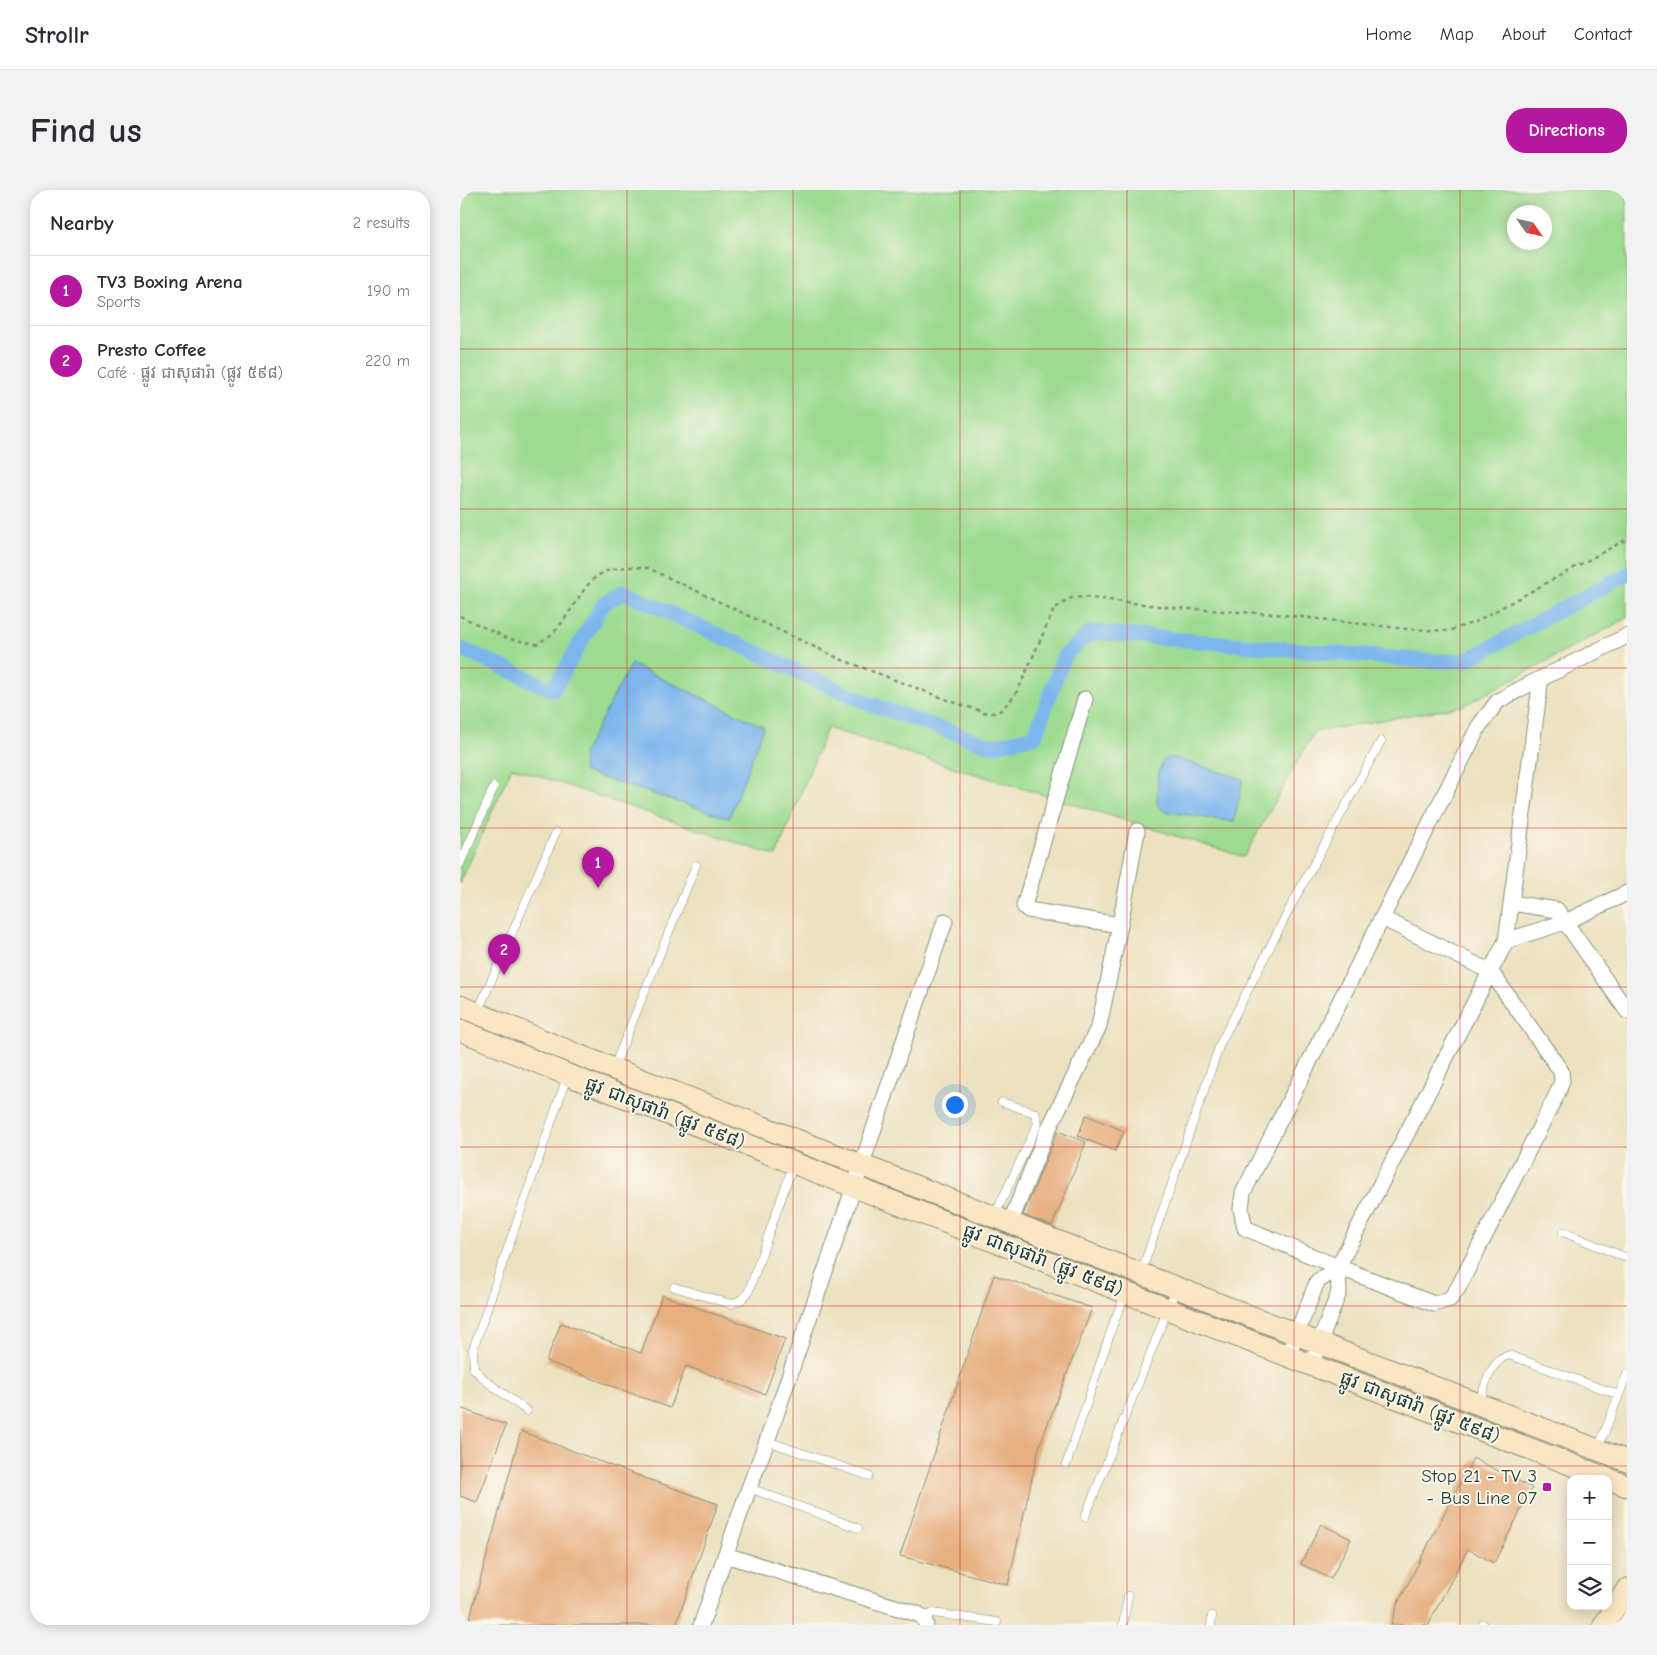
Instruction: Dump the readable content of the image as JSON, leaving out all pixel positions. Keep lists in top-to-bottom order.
{
  "streets": {
    "main road": ["ផ្លូវ ជាសុផារ៉ា (ផ្លូវ ៥៩៨)"]
  },
  "places": {
    "transit": ["Stop 21 - TV 3 - Bus Line 07"]
  },
  "north": "bottom right",
  "page": {
    "header": "Strollr",
    "nav": [
      "Home",
      "Map",
      "About",
      "Contact"
    ],
    "buttons": "Directions",
    "title": "Find us",
    "heading": ["Nearby", "2 results"],
    "list": [
      {
        "mark": "1",
        "name": "TV3 Boxing Arena",
        "note": "Sports",
        "value": "190 m"
      },
      {
        "mark": "2",
        "name": "Presto Coffee",
        "note": "Café · ផ្លូវ ជាសុផារ៉ា (ផ្លូវ ៥៩៨)",
        "value": "220 m"
      }
    ],
    "pins": ["1", "2"],
    "map_buttons": ["+", "−"]
  }
}
